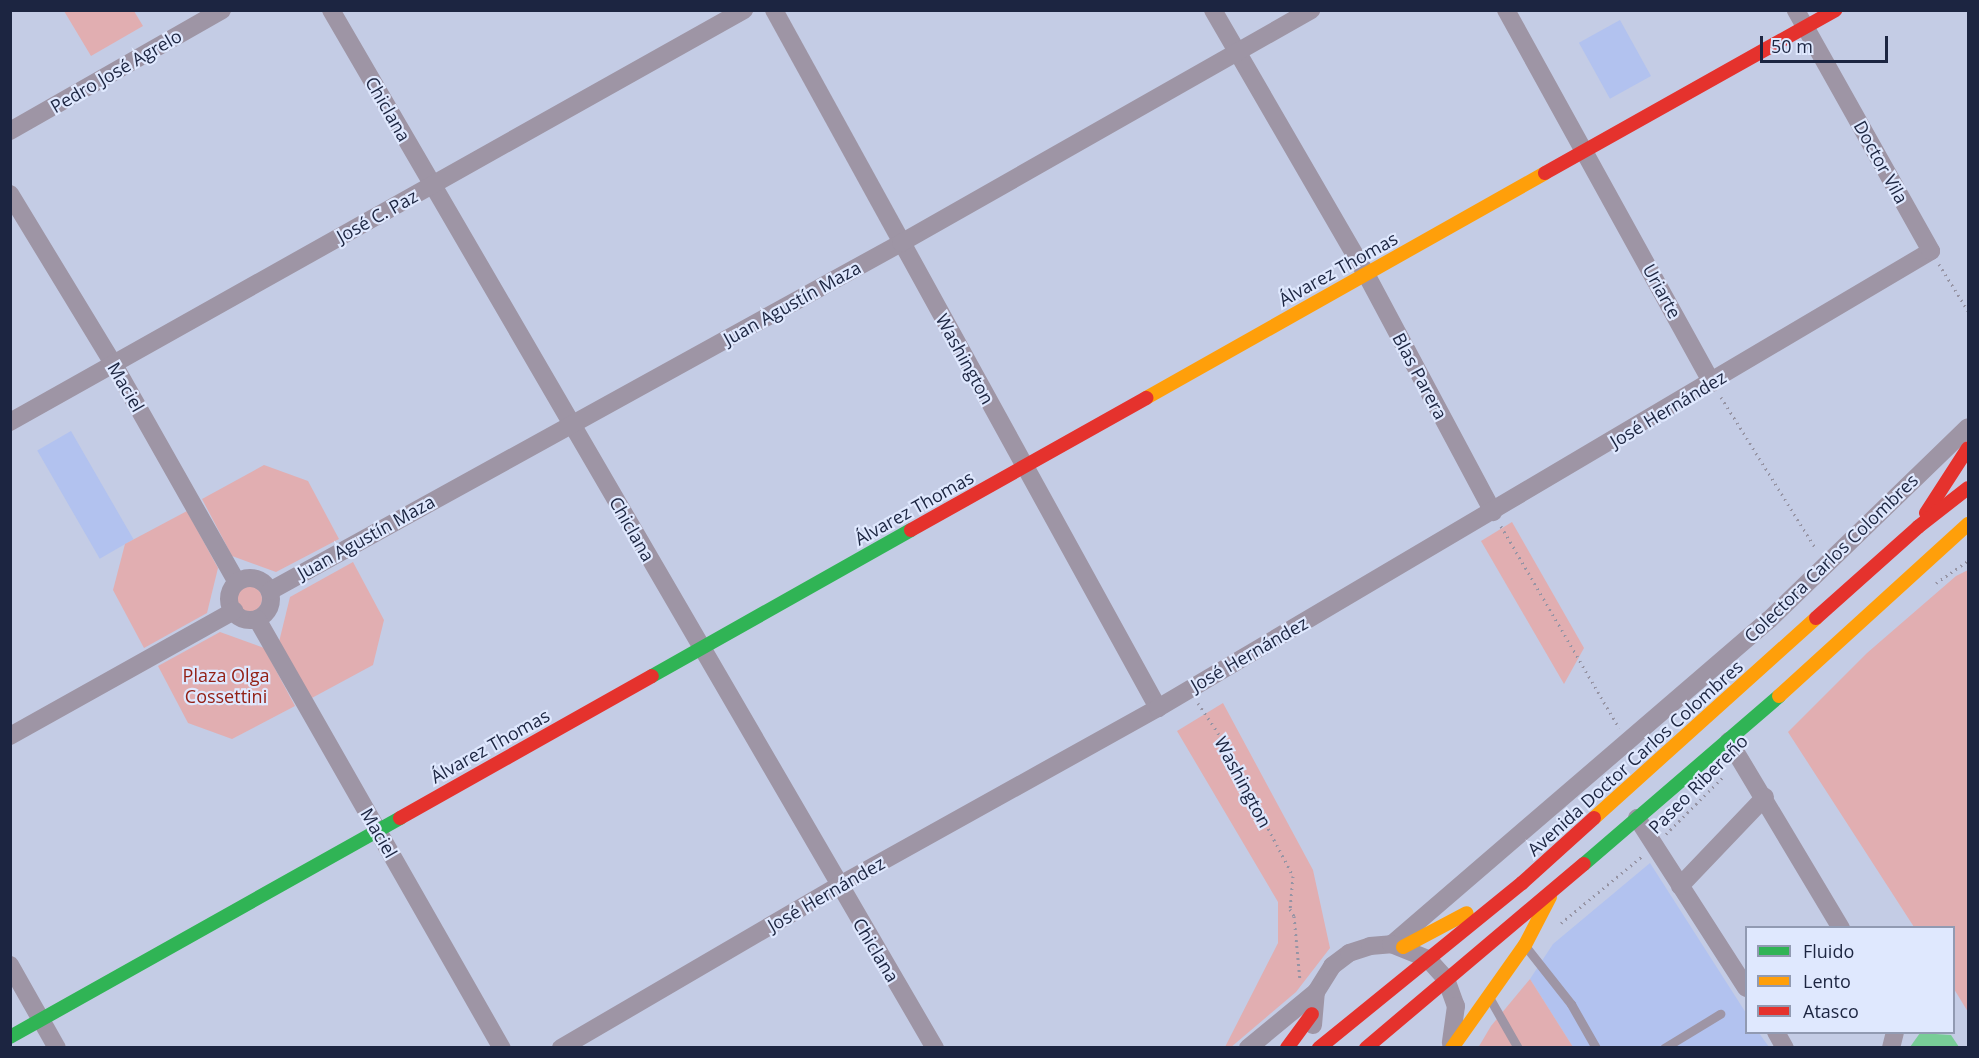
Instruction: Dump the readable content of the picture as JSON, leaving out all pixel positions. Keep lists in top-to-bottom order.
{
  "streets": {
    "main road": ["Álvarez Thomas", "Avenida Doctor Carlos Colombres"],
    "street": [
      "Pedro José Agrelo",
      "Chiclana",
      "Doctor Vila",
      "José C. Paz",
      "Uriarte",
      "Juan Agustín Maza",
      "Washington",
      "Blas Parera",
      "Maciel",
      "José Hernández",
      "Colectora Carlos Colombres"
    ],
    "path": ["Paseo Ribereño"]
  },
  "crossings": [
    ["Chiclana", "José C. Paz"],
    ["Chiclana", "Álvarez Thomas"],
    ["Chiclana", "Juan Agustín Maza"],
    ["Chiclana", "José Hernández"],
    ["Doctor Vila", "Álvarez Thomas"],
    ["Doctor Vila", "José Hernández"],
    ["José C. Paz", "Maciel"],
    ["Álvarez Thomas", "Uriarte"],
    ["Álvarez Thomas", "Washington"],
    ["Álvarez Thomas", "Blas Parera"],
    ["Álvarez Thomas", "Maciel"],
    ["Uriarte", "José Hernández"],
    ["Juan Agustín Maza", "Washington"],
    ["Juan Agustín Maza", "Blas Parera"],
    ["Juan Agustín Maza", "Maciel"],
    ["Washington", "José Hernández"],
    ["Blas Parera", "José Hernández"]
  ],
  "parks": ["Plaza Olga Cossettini"],
  "legend": ["Fluido", "Lento", "Atasco"],
  "scale_bar": "50 m"
}
